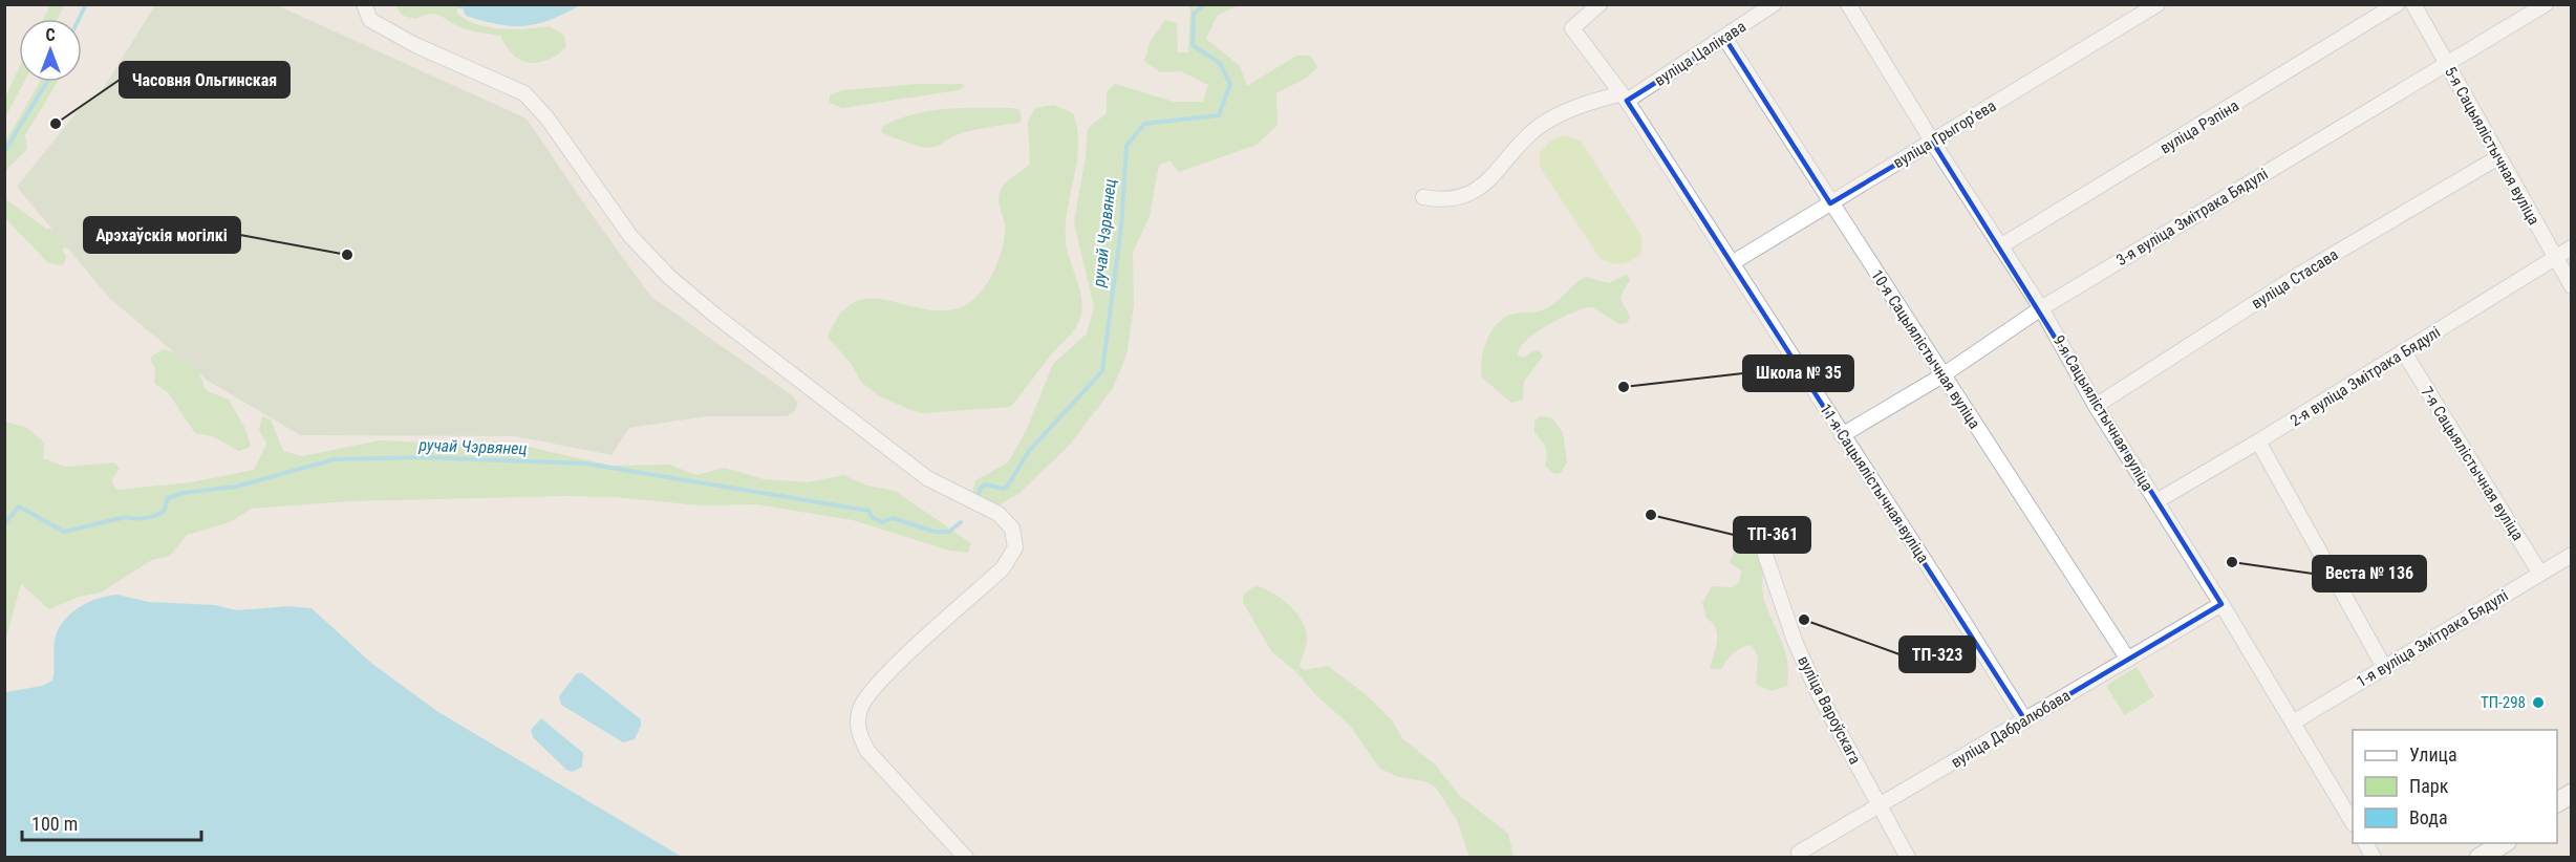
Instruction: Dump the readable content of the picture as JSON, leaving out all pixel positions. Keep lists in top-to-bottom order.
{
  "streets": {
    "street": [
      "вуліца Цалікава",
      "вуліца Рэпіна",
      "вуліца Грыгорʼева",
      "5-я Сацыялістычная вуліца",
      "3-я вуліца Змітрака Бядулі",
      "вуліца Стасава",
      "10-я Сацыялістычная вуліца",
      "2-я вуліца Змітрака Бядулі",
      "9-я Сацыялістычная вуліца",
      "7-я Сацыялістычная вуліца",
      "11-я Сацыялістычная вуліца",
      "1-я вуліца Змітрака Бядулі",
      "вуліца Вароўскага",
      "вуліца Дабралюбава"
    ]
  },
  "crossings": [
    ["вуліца Цалікава", "10-я Сацыялістычная вуліца"],
    ["вуліца Цалікава", "11-я Сацыялістычная вуліца"],
    ["вуліца Рэпіна", "9-я Сацыялістычная вуліца"],
    ["вуліца Грыгорʼева", "10-я Сацыялістычная вуліца"],
    ["вуліца Грыгорʼева", "9-я Сацыялістычная вуліца"],
    ["вуліца Грыгорʼева", "11-я Сацыялістычная вуліца"],
    ["5-я Сацыялістычная вуліца", "3-я вуліца Змітрака Бядулі"],
    ["5-я Сацыялістычная вуліца", "вуліца Стасава"],
    ["5-я Сацыялістычная вуліца", "2-я вуліца Змітрака Бядулі"],
    ["3-я вуліца Змітрака Бядулі", "10-я Сацыялістычная вуліца"],
    ["3-я вуліца Змітрака Бядулі", "9-я Сацыялістычная вуліца"],
    ["3-я вуліца Змітрака Бядулі", "11-я Сацыялістычная вуліца"],
    ["вуліца Стасава", "9-я Сацыялістычная вуліца"],
    ["10-я Сацыялістычная вуліца", "вуліца Дабралюбава"],
    ["2-я вуліца Змітрака Бядулі", "9-я Сацыялістычная вуліца"],
    ["2-я вуліца Змітрака Бядулі", "7-я Сацыялістычная вуліца"],
    ["9-я Сацыялістычная вуліца", "1-я вуліца Змітрака Бядулі"],
    ["9-я Сацыялістычная вуліца", "вуліца Дабралюбава"],
    ["7-я Сацыялістычная вуліца", "1-я вуліца Змітрака Бядулі"],
    ["11-я Сацыялістычная вуліца", "вуліца Дабралюбава"],
    ["вуліца Вароўскага", "вуліца Дабралюбава"]
  ],
  "water": ["ручай Чэрвянец"],
  "places": [
    "Часовня Ольгинская",
    "Арэхаўскія могілкі",
    "Школа № 35",
    "ТП-361",
    "Веста № 136",
    "ТП-323",
    "ТП-298"
  ],
  "legend": ["Улица", "Парк", "Вода"],
  "scale_bar": "100 m",
  "north": "top"
}
